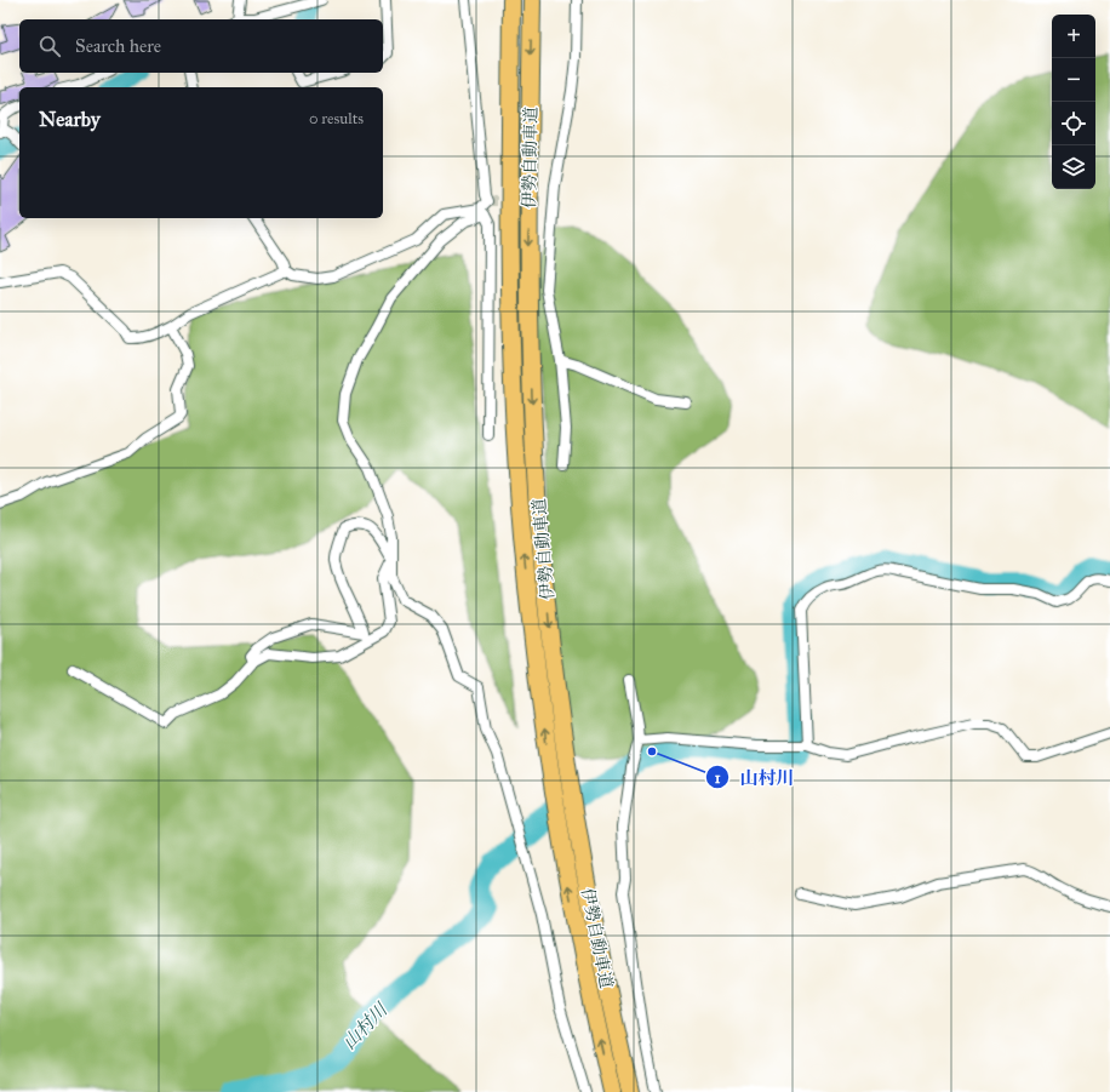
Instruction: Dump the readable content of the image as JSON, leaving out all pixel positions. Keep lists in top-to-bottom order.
{
  "streets": {
    "highway": ["伊勢自動車道"]
  },
  "water": ["山村川"],
  "places": ["山村川"],
  "page": {
    "map_buttons": ["+", "−"],
    "search": "Search here",
    "heading": ["Nearby", "0 results"]
  }
}
